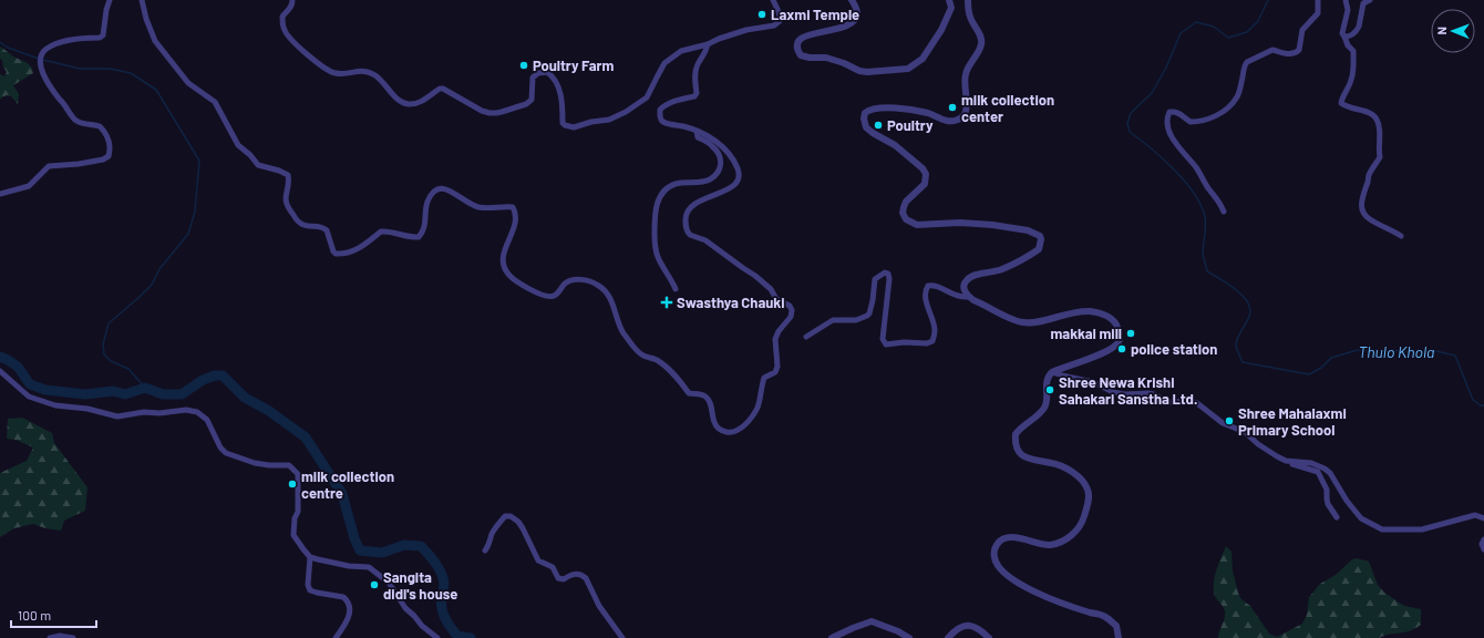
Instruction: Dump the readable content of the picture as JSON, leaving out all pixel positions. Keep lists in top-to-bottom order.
{
  "water": ["Thulo Khola"],
  "places": {
    "other": [
      "Laxmi Temple",
      "Poultry Farm",
      "milk collection center",
      "Poultry",
      "makkai mill",
      "police station",
      "Shree Newa Krishi Sahakari Sanstha Ltd.",
      "Shree Mahalaxmi Primary School",
      "milk collection centre",
      "Sangita didi's house"
    ],
    "health": ["Swasthya Chauki"]
  },
  "scale_bar": "100 m",
  "north": "left"
}
